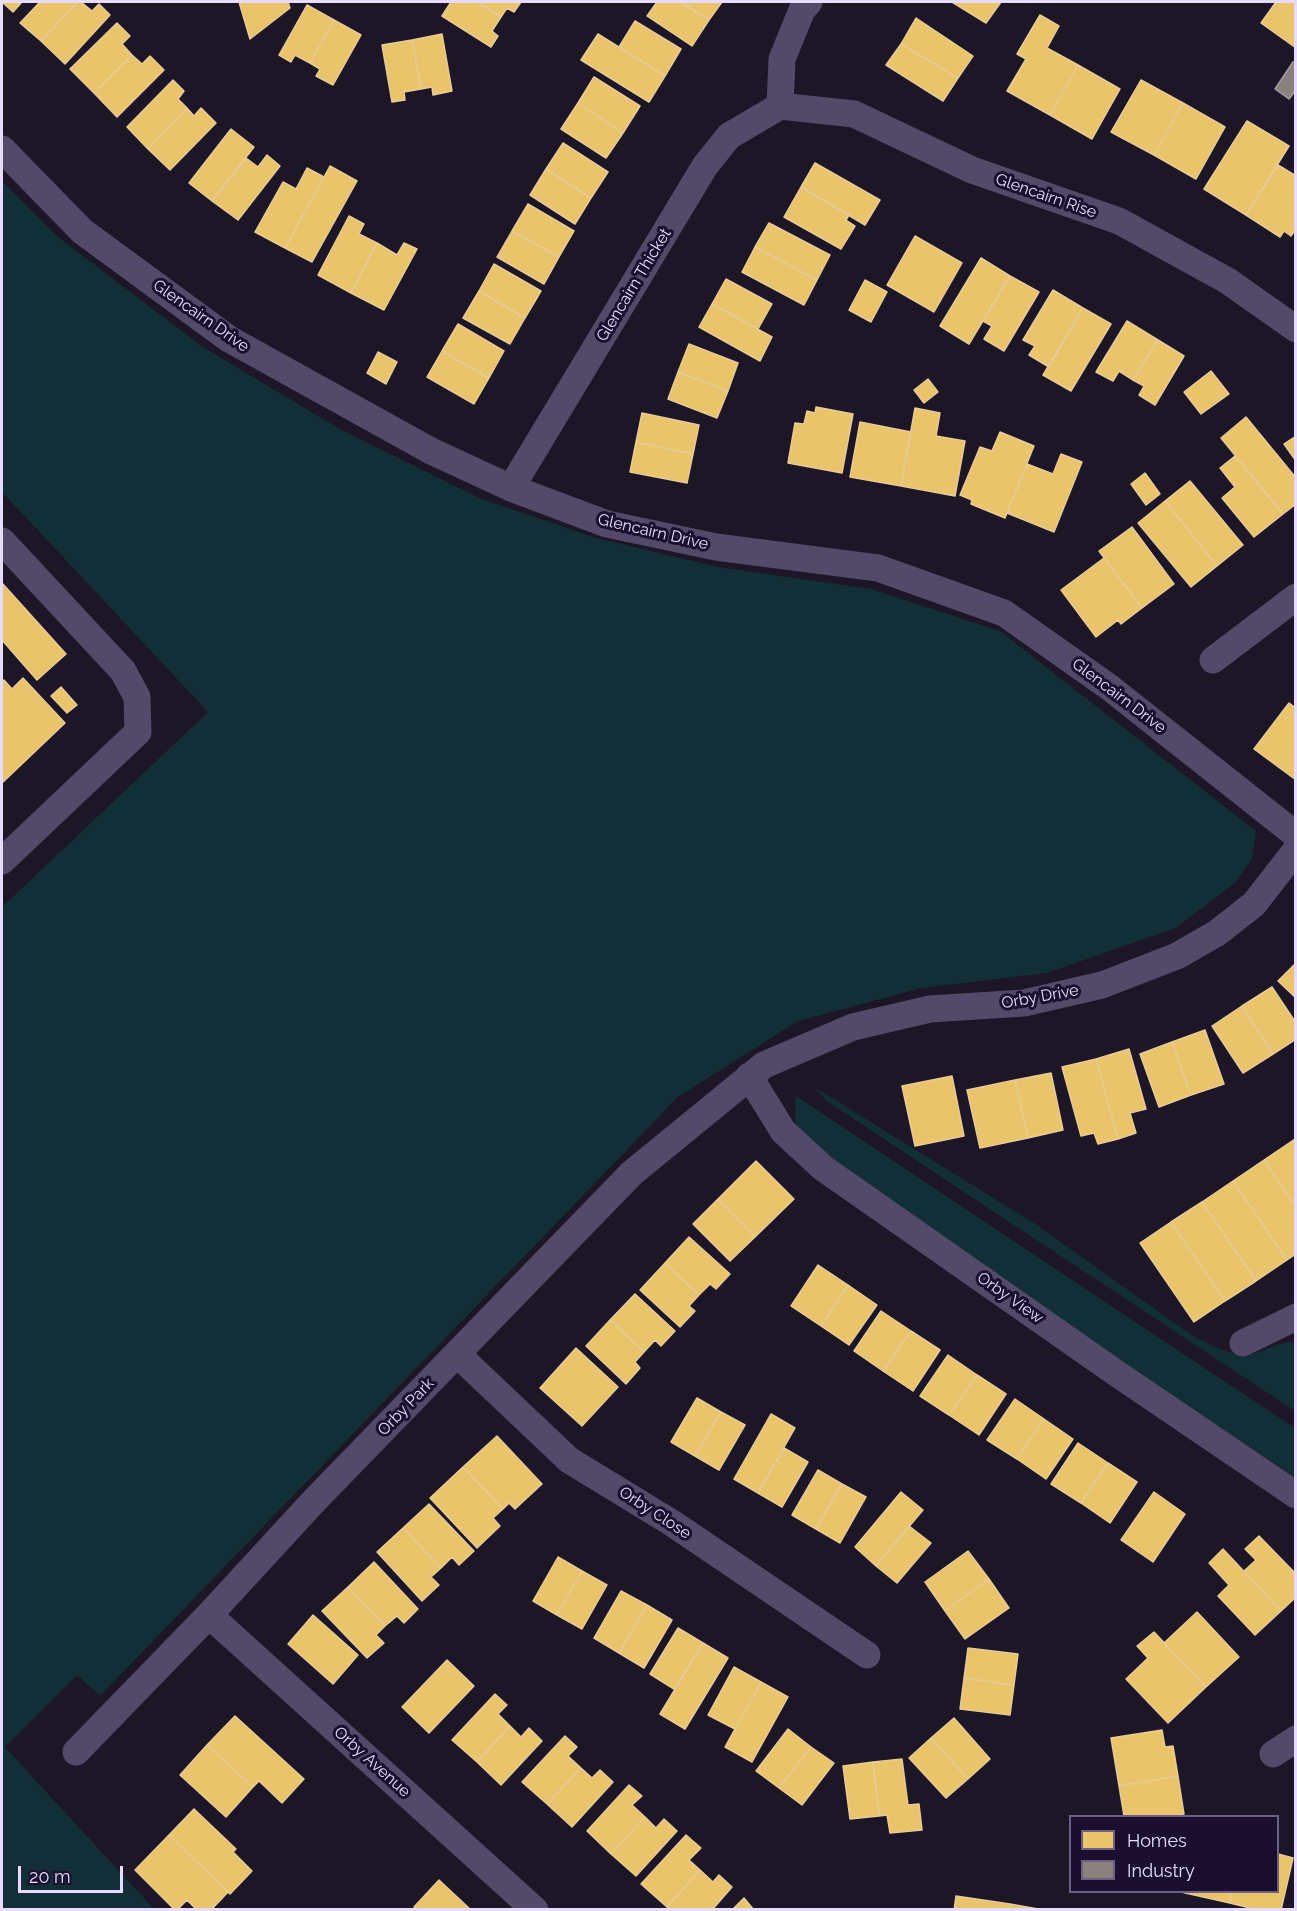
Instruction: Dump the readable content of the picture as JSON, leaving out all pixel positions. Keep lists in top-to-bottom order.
{
  "streets": {
    "street": [
      "Glencairn Rise",
      "Glencairn Thicket",
      "Glencairn Drive",
      "Orby Drive",
      "Orby View",
      "Orby Park",
      "Orby Close",
      "Orby Avenue"
    ]
  },
  "crossings": [
    ["Glencairn Rise", "Glencairn Thicket"],
    ["Glencairn Thicket", "Glencairn Drive"],
    ["Orby Drive", "Orby View"],
    ["Orby Drive", "Orby Park"],
    ["Orby View", "Orby Park"],
    ["Orby Park", "Orby Close"],
    ["Orby Park", "Orby Avenue"]
  ],
  "legend": ["Homes", "Industry"],
  "scale_bar": "20 m"
}
